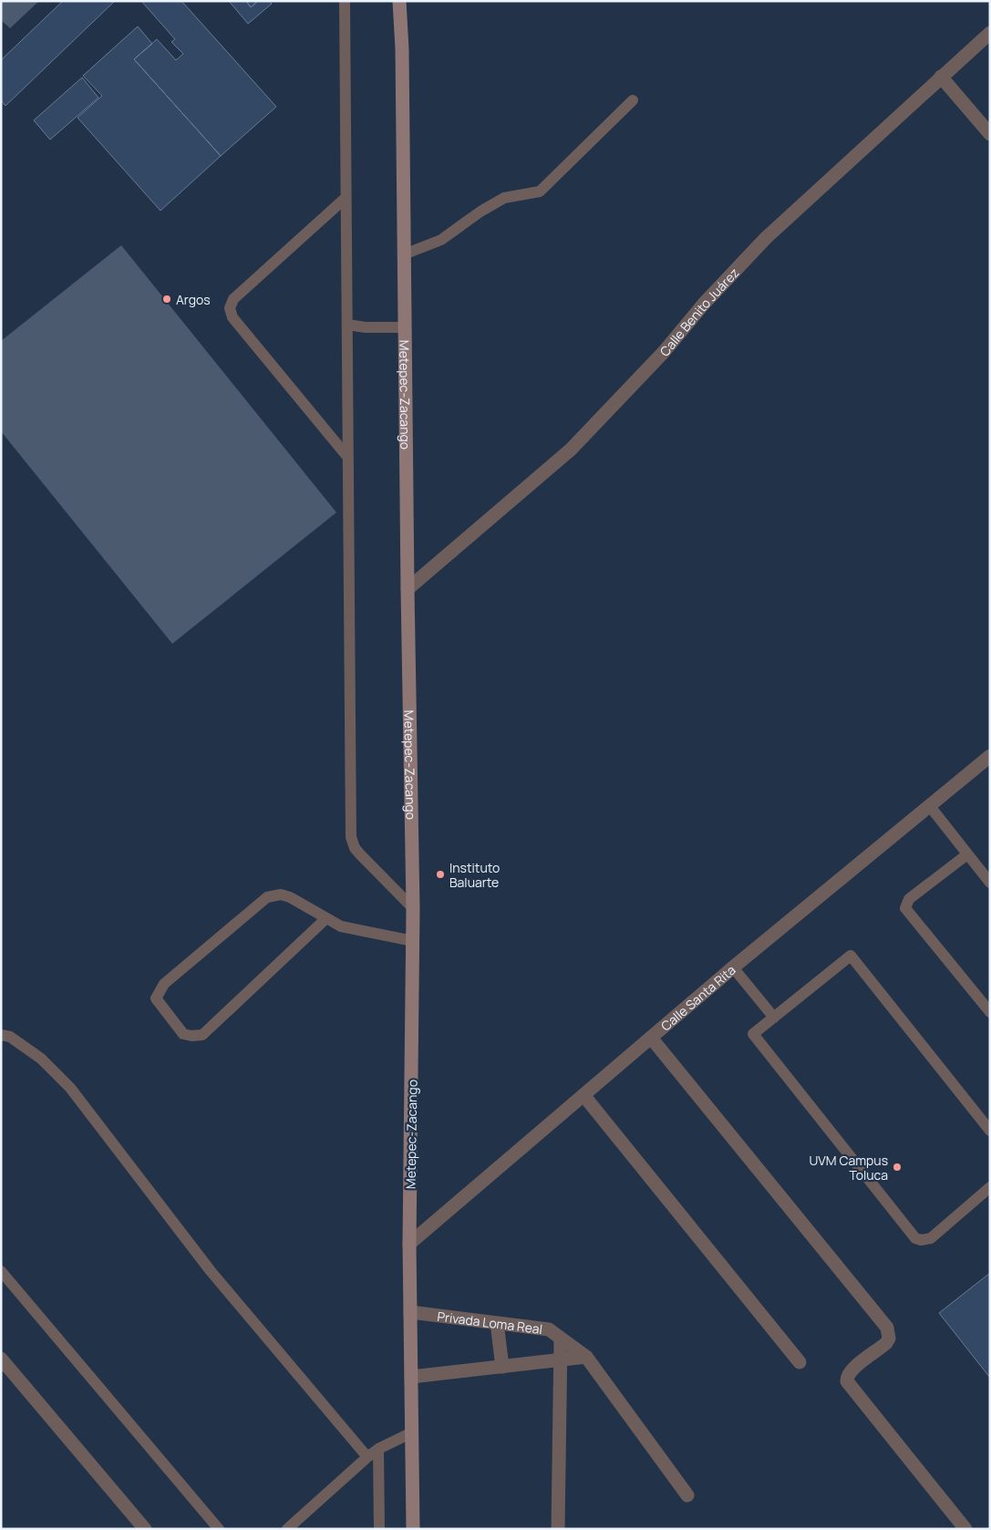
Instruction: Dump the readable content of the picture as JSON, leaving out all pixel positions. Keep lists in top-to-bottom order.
{
  "streets": {
    "main road": ["Metepec-Zacango"],
    "street": ["Calle Benito Juárez", "Calle Santa Rita", "Privada Loma Real"]
  },
  "crossings": [
    ["Calle Benito Juárez", "Metepec-Zacango"],
    ["Metepec-Zacango", "Calle Santa Rita"],
    ["Metepec-Zacango", "Privada Loma Real"]
  ],
  "places": ["Argos", "Instituto Baluarte", "UVM Campus Toluca"]
}
